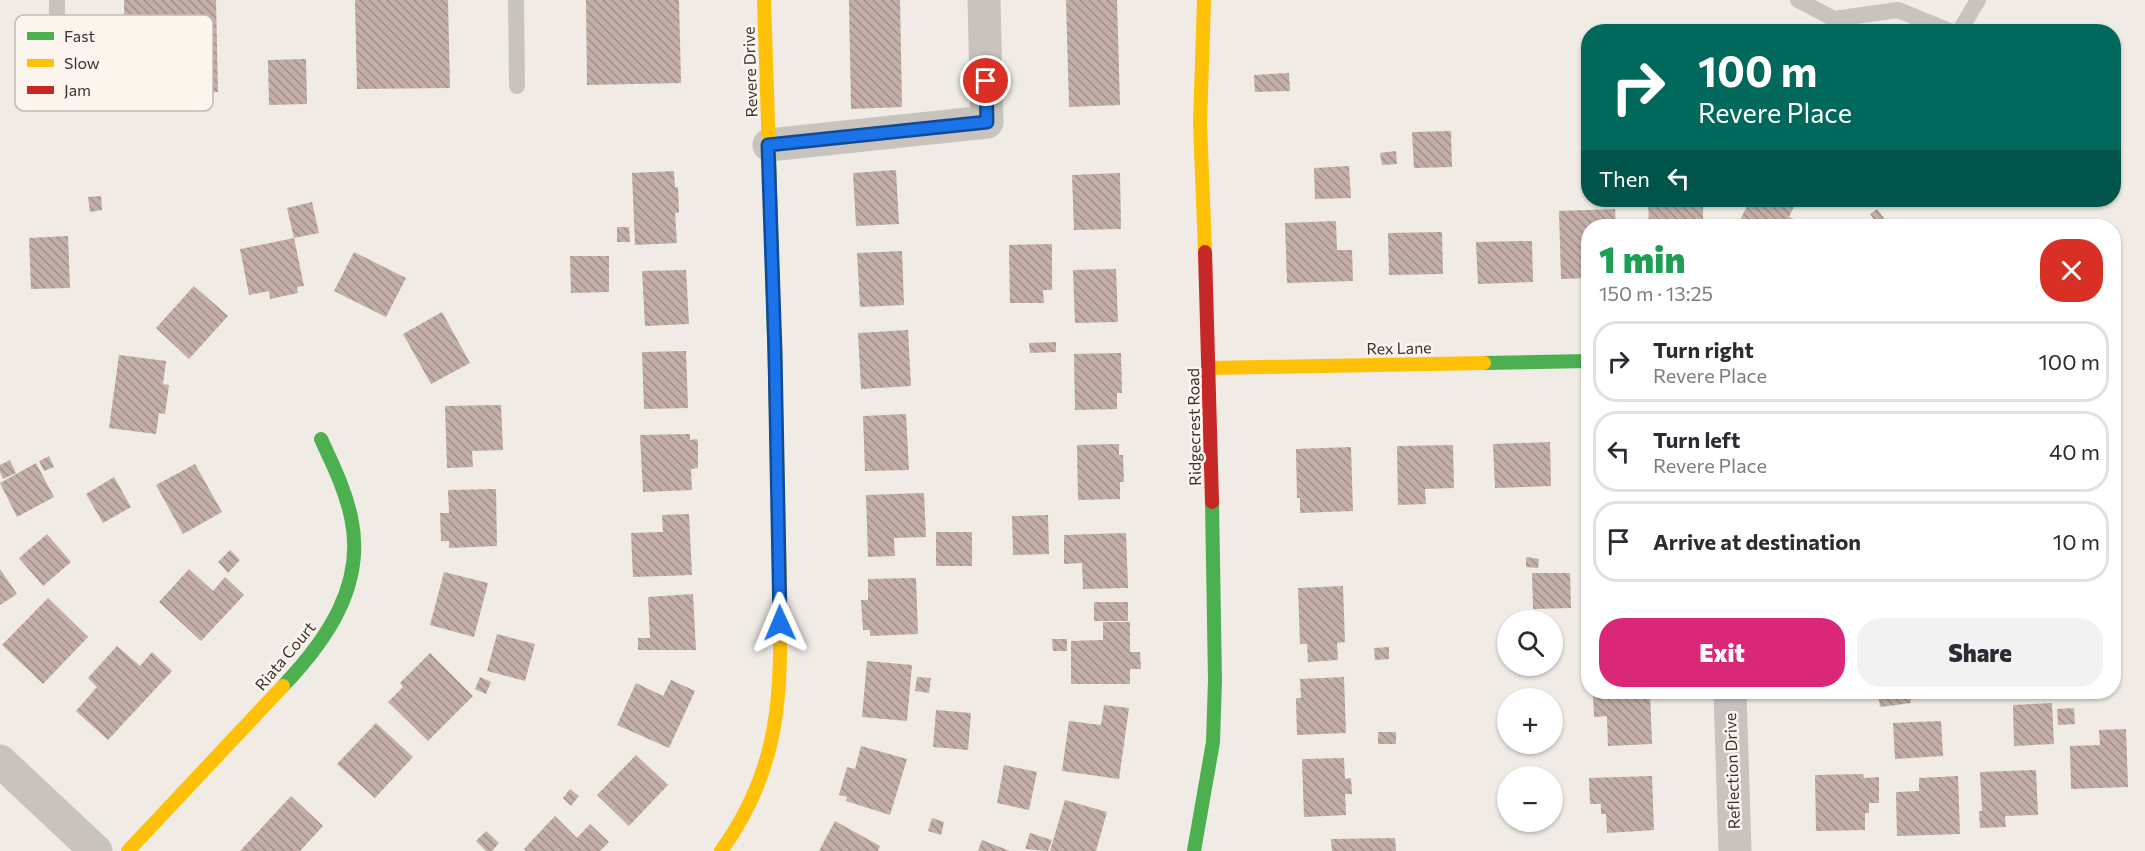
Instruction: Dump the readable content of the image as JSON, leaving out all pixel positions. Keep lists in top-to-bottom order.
{
  "streets": {
    "street": [
      "Revere Drive",
      "Rex Lane",
      "Ridgecrest Road",
      "Riata Court",
      "Reflection Drive"
    ]
  },
  "crossings": [
    ["Rex Lane", "Ridgecrest Road"]
  ],
  "legend": ["Fast", "Slow", "Jam"],
  "page": {
    "turn": ["100 m", "Revere Place"],
    "then": "Then",
    "heading": ["1 min", "150 m · 13:25"],
    "list": [
      {
        "name": "Turn right",
        "note": "Revere Place",
        "value": "100 m"
      },
      {
        "name": "Turn left",
        "note": "Revere Place",
        "value": "40 m"
      },
      {
        "name": "Arrive at destination",
        "value": "10 m"
      }
    ],
    "buttons": ["Exit", "Share"],
    "map_buttons": ["+", "−"]
  }
}
